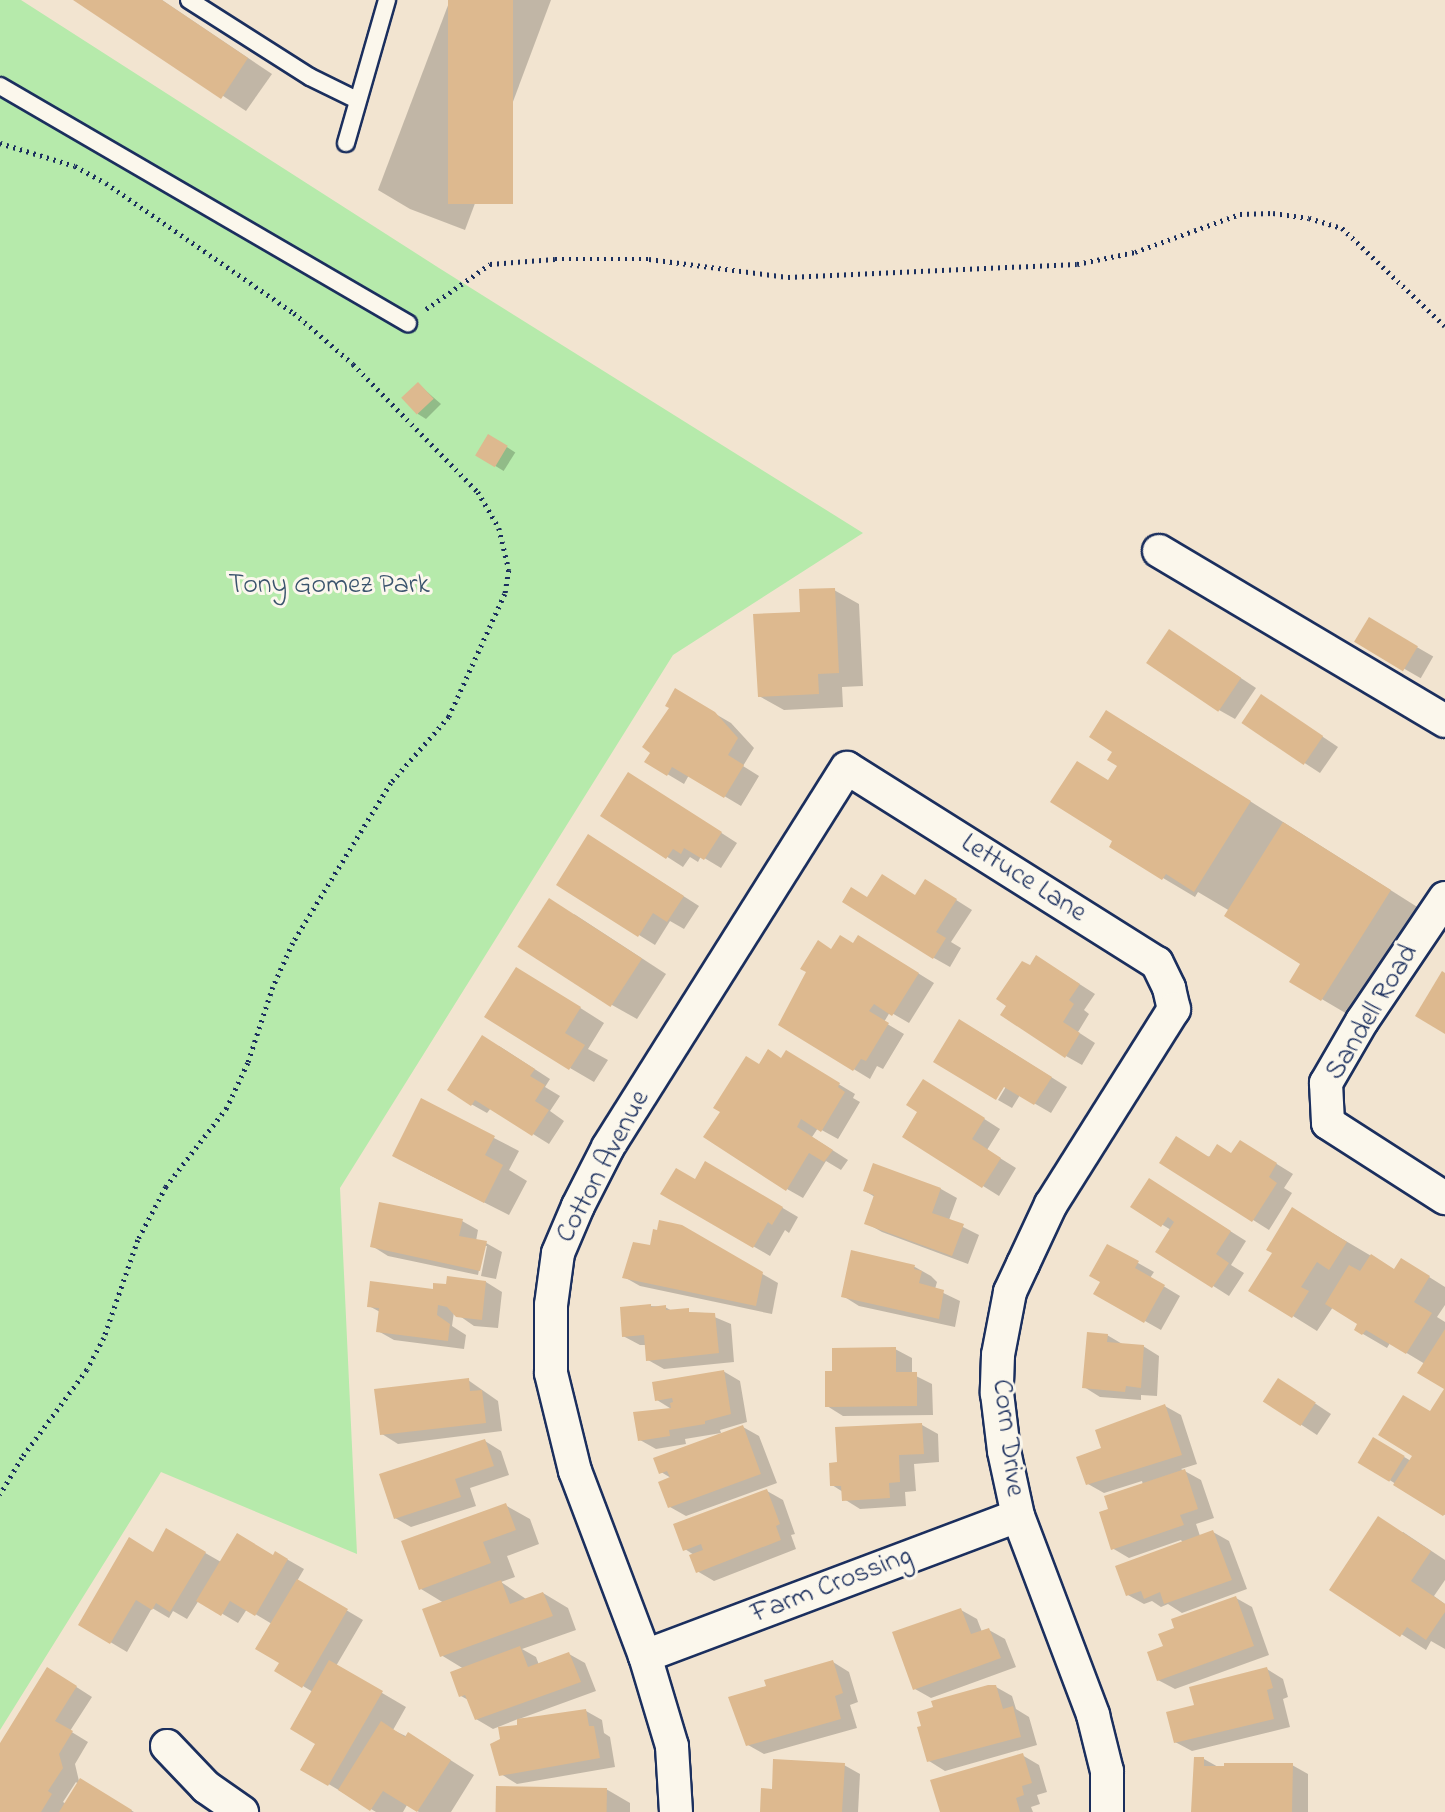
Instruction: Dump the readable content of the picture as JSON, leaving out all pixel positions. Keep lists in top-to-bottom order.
{
  "streets": {
    "street": [
      "Lettuce Lane",
      "Sandell Road",
      "Cotton Avenue",
      "Corn Drive",
      "Farm Crossing"
    ]
  },
  "crossings": [
    ["Lettuce Lane", "Cotton Avenue"],
    ["Lettuce Lane", "Corn Drive"],
    ["Cotton Avenue", "Farm Crossing"],
    ["Corn Drive", "Farm Crossing"]
  ],
  "parks": ["Tony Gomez Park"]
}
